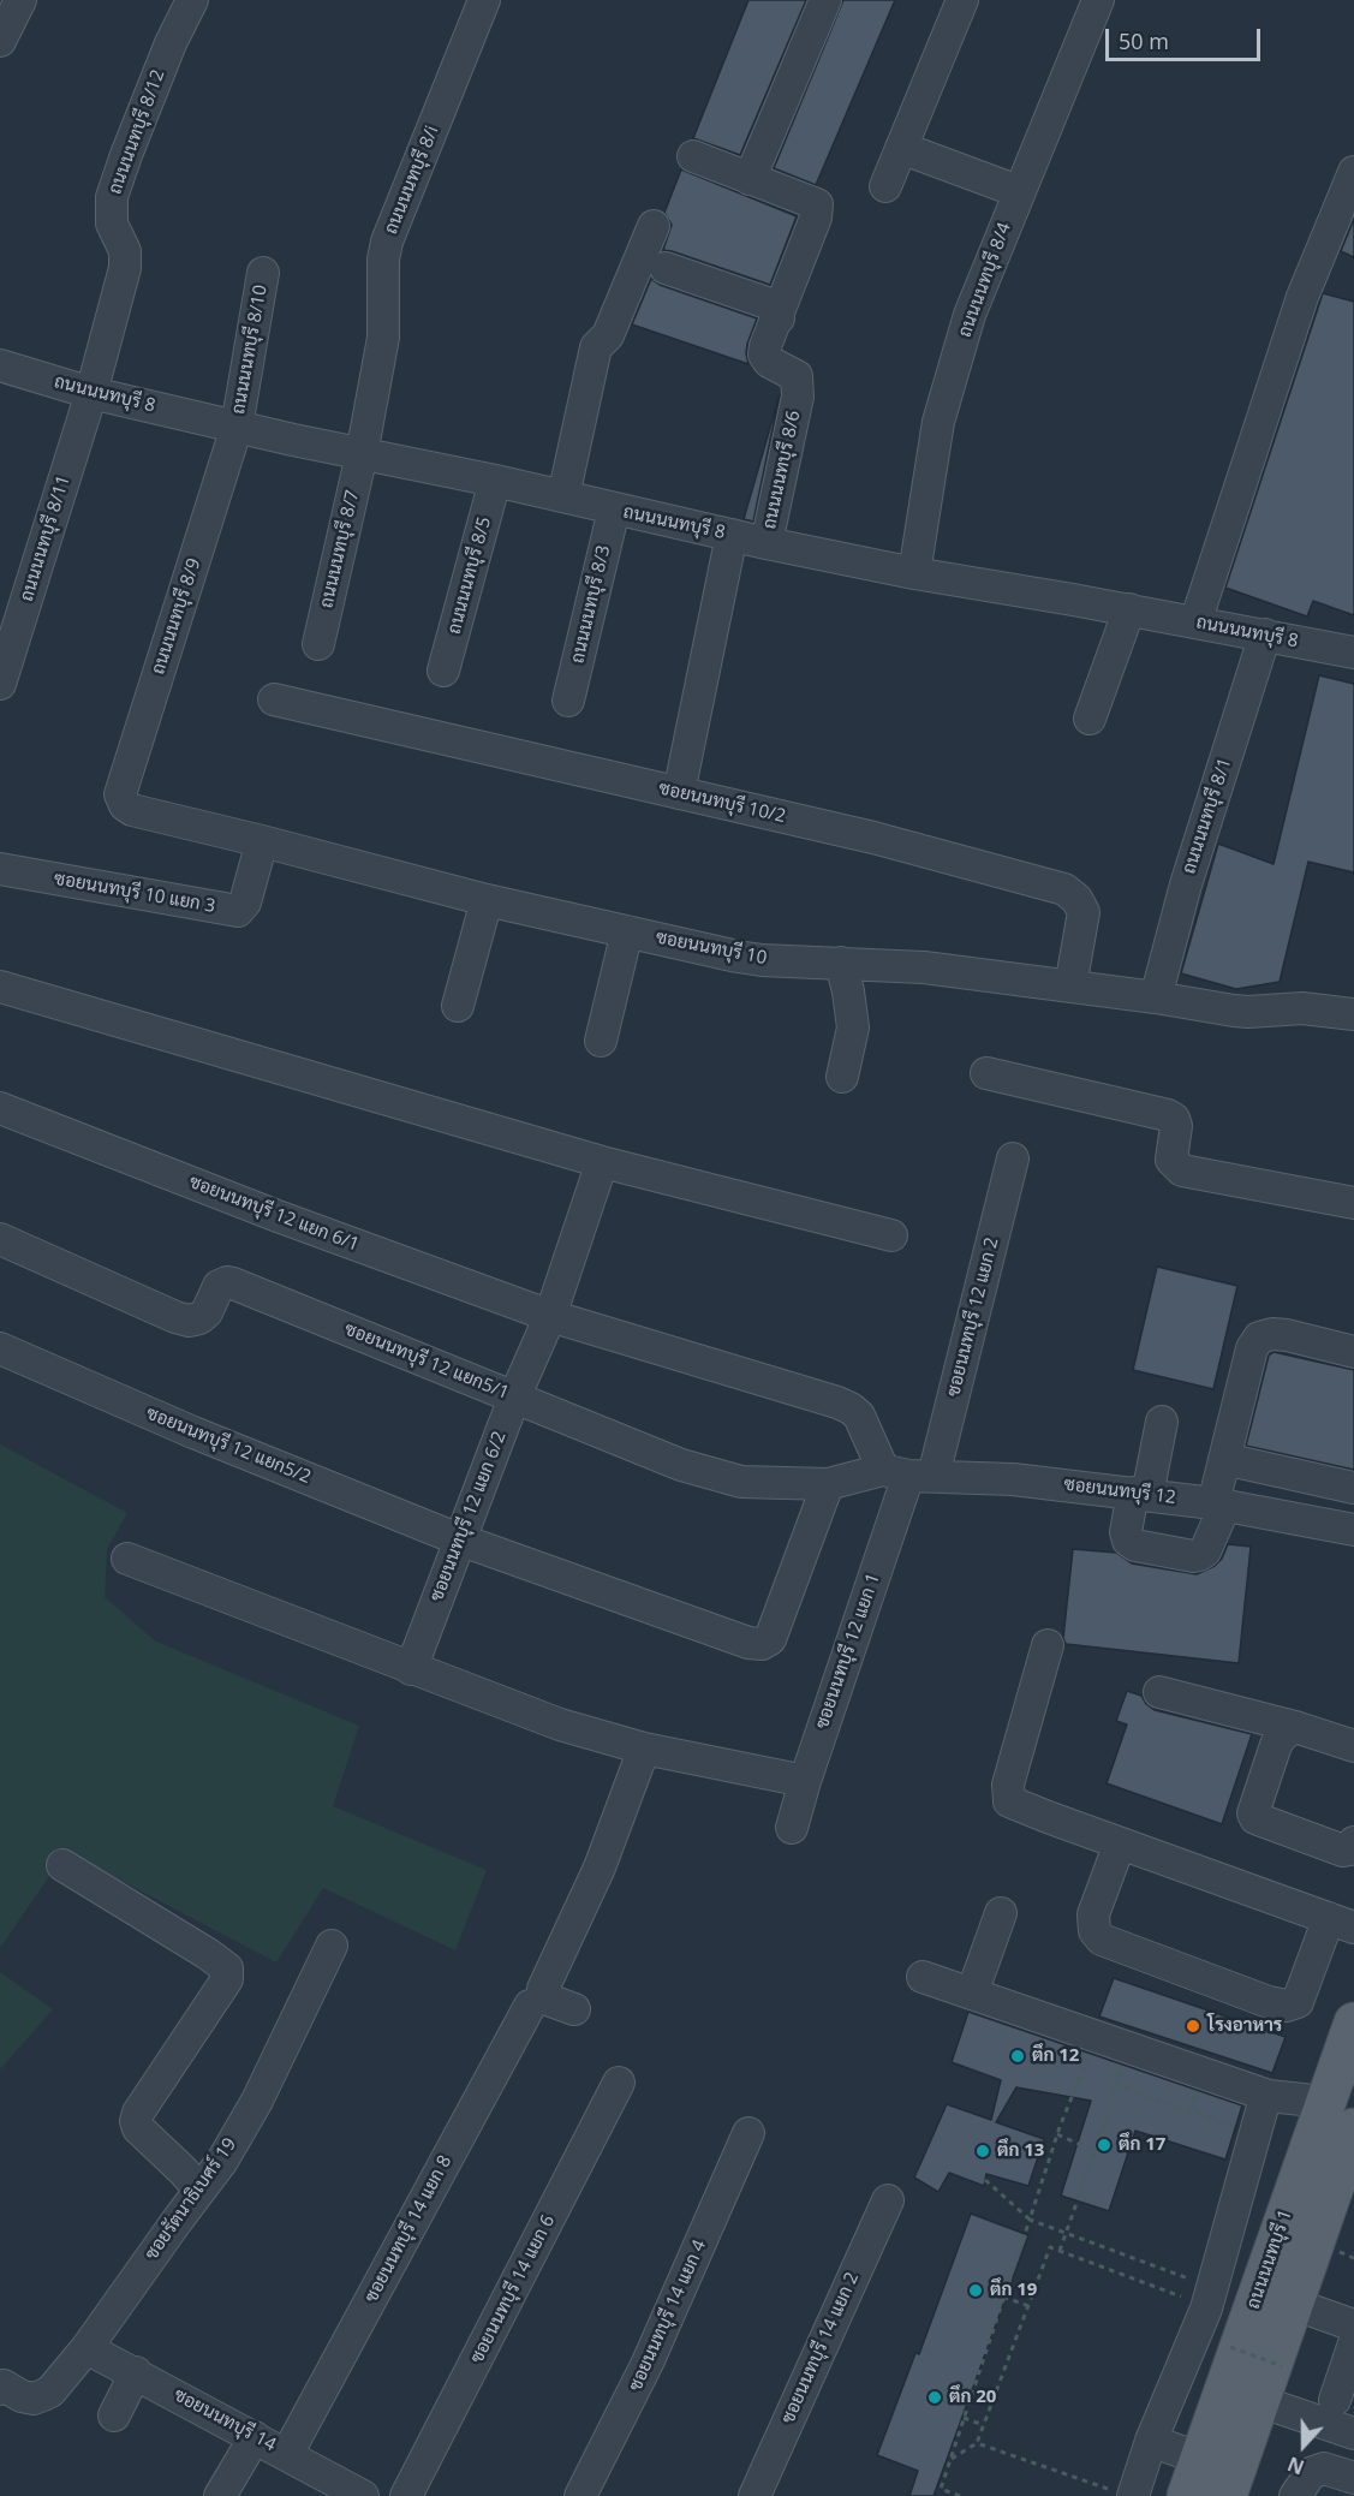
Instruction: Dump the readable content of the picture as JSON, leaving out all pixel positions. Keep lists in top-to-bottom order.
{
  "streets": {
    "main road": ["ถนนนนทบุรี 1"],
    "street": [
      "ถนนนนทบุรี 8/12",
      "ถนนนนทบุรี 8/i",
      "ถนนนนทบุรี 8/4",
      "ถนนนนทบุรี 8/10",
      "ถนนนนทบุรี 8",
      "ถนนนนทบุรี 8/6",
      "ถนนนนทบุรี 8/11",
      "ถนนนนทบุรี 8/7",
      "ถนนนนทบุรี 8/5",
      "ถนนนนทบุรี 8/3",
      "ถนนนนทบุรี 8/9",
      "ซอยนนทบุรี 10/2",
      "ถนนนนทบุรี 8/1",
      "ซอยนนทบุรี 10 แยก 3",
      "ซอยนนทบุรี 10",
      "ซอยนนทบุรี 12 แยก 6/1",
      "ซอยนนทบุรี 12 แยก 2",
      "ซอยนนทบุรี 12 แยก5/1",
      "ซอยนนทบุรี 12 แยก5/2",
      "ซอยนนทบุรี 12",
      "ซอยนนทบุรี 12 แยก 6/2",
      "ซอยนนทบุรี 12 แยก 1",
      "ซอยรัตนาธิเบศร์ 19",
      "ซอยนนทบุรี 14 แยก 8",
      "ซอยนนทบุรี 14 แยก 6",
      "ซอยนนทบุรี 14 แยก 4",
      "ซอยนนทบุรี 14 แยก 2",
      "ซอยนนทบุรี 14"
    ]
  },
  "crossings": [
    ["ถนนนนทบุรี 8/12", "ถนนนนทบุรี 8"],
    ["ถนนนนทบุรี 8/12", "ถนนนนทบุรี 8/11"],
    ["ถนนนนทบุรี 8/i", "ถนนนนทบุรี 8"],
    ["ถนนนนทบุรี 8/i", "ถนนนนทบุรี 8/7"],
    ["ถนนนนทบุรี 8/4", "ถนนนนทบุรี 8"],
    ["ถนนนนทบุรี 8/10", "ถนนนนทบุรี 8"],
    ["ถนนนนทบุรี 8/10", "ถนนนนทบุรี 8/9"],
    ["ถนนนนทบุรี 8", "ถนนนนทบุรี 8/6"],
    ["ถนนนนทบุรี 8", "ถนนนนทบุรี 8/11"],
    ["ถนนนนทบุรี 8", "ถนนนนทบุรี 8/7"],
    ["ถนนนนทบุรี 8", "ถนนนนทบุรี 8/5"],
    ["ถนนนนทบุรี 8", "ถนนนนทบุรี 8/3"],
    ["ถนนนนทบุรี 8", "ถนนนนทบุรี 8/9"],
    ["ถนนนนทบุรี 8", "ถนนนนทบุรี 8/1"],
    ["ถนนนนทบุรี 8/9", "ซอยนนทบุรี 10"],
    ["ซอยนนทบุรี 10/2", "ซอยนนทบุรี 10"],
    ["ถนนนนทบุรี 8/1", "ซอยนนทบุรี 10"],
    ["ซอยนนทบุรี 10 แยก 3", "ซอยนนทบุรี 10"],
    ["ซอยนนทบุรี 12 แยก 6/1", "ซอยนนทบุรี 12 แยก 2"],
    ["ซอยนนทบุรี 12 แยก 6/1", "ซอยนนทบุรี 12 แยก5/1"],
    ["ซอยนนทบุรี 12 แยก 6/1", "ซอยนนทบุรี 12"],
    ["ซอยนนทบุรี 12 แยก 6/1", "ซอยนนทบุรี 12 แยก 6/2"],
    ["ซอยนนทบุรี 12 แยก 6/1", "ซอยนนทบุรี 12 แยก 1"],
    ["ซอยนนทบุรี 12 แยก 2", "ซอยนนทบุรี 12 แยก5/1"],
    ["ซอยนนทบุรี 12 แยก 2", "ซอยนนทบุรี 12"],
    ["ซอยนนทบุรี 12 แยก 2", "ซอยนนทบุรี 12 แยก 1"],
    ["ซอยนนทบุรี 12 แยก5/1", "ซอยนนทบุรี 12 แยก5/2"],
    ["ซอยนนทบุรี 12 แยก5/1", "ซอยนนทบุรี 12"],
    ["ซอยนนทบุรี 12 แยก5/1", "ซอยนนทบุรี 12 แยก 6/2"],
    ["ซอยนนทบุรี 12 แยก5/1", "ซอยนนทบุรี 12 แยก 1"],
    ["ซอยนนทบุรี 12 แยก5/2", "ซอยนนทบุรี 12 แยก 6/2"],
    ["ซอยนนทบุรี 12", "ซอยนนทบุรี 12 แยก 1"],
    ["ซอยรัตนาธิเบศร์ 19", "ซอยนนทบุรี 14"],
    ["ซอยนนทบุรี 14 แยก 8", "ซอยนนทบุรี 14"]
  ],
  "places": [
    "โรงอาหาร",
    "ตึก 12",
    "ตึก 17",
    "ตึก 13",
    "ตึก 19",
    "ตึก 20"
  ],
  "scale_bar": "50 m",
  "north": "bottom"
}
